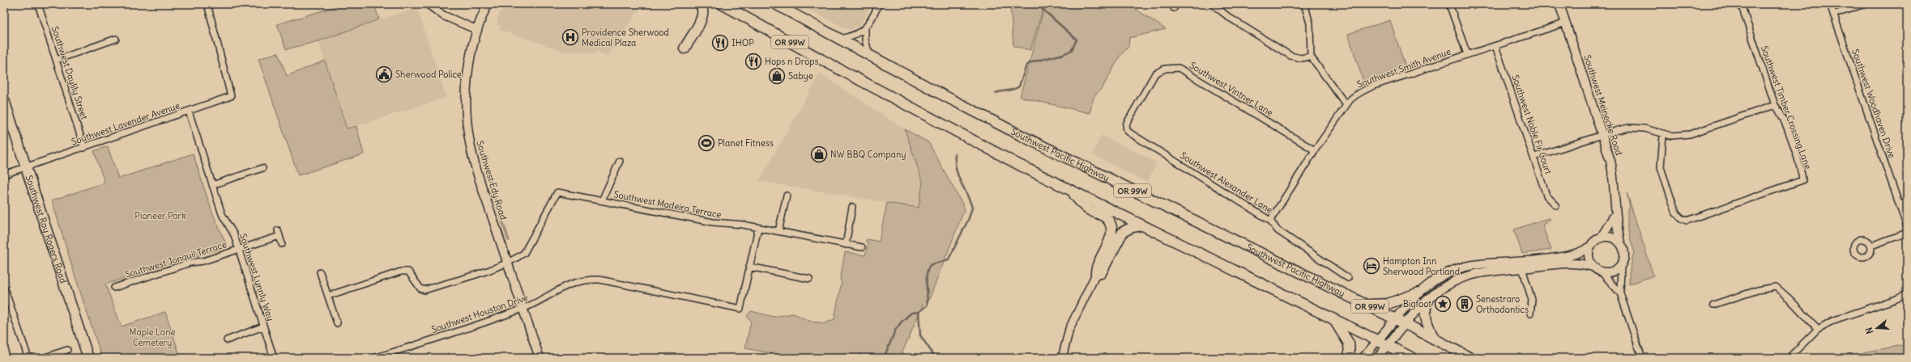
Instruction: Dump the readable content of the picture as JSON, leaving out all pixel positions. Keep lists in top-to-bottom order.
{
  "streets": {
    "main road": [
      "OR 99W",
      "Southwest Meinecke Road",
      "Southwest Pacific Highway",
      "Southwest Edy Road",
      "Southwest Roy Rogers Road"
    ],
    "street": [
      "Southwest Smith Avenue",
      "Southwest Daylily Street",
      "Southwest Vintner Lane",
      "Southwest Woodhaven Drive",
      "Southwest Timber Crossing Lane",
      "Southwest Lavender Avenue",
      "Southwest Noble Fir Court",
      "Southwest Alexander Lane",
      "Southwest Madeira Terrace",
      "Southwest Jonquil Terrace",
      "Southwest Lynnly Way",
      "Southwest Houston Drive"
    ]
  },
  "crossings": [
    ["Southwest Smith Avenue", "Southwest Vintner Lane"],
    ["Southwest Smith Avenue", "Southwest Meinecke Road"],
    ["Southwest Smith Avenue", "Southwest Noble Fir Court"],
    ["Southwest Smith Avenue", "Southwest Alexander Lane"],
    ["Southwest Daylily Street", "Southwest Lavender Avenue"],
    ["Southwest Vintner Lane", "Southwest Alexander Lane"],
    ["Southwest Lavender Avenue", "Southwest Roy Rogers Road"],
    ["Southwest Lavender Avenue", "Southwest Lynnly Way"],
    ["Southwest Edy Road", "Southwest Madeira Terrace"],
    ["Southwest Edy Road", "Southwest Houston Drive"],
    ["Southwest Jonquil Terrace", "Southwest Lynnly Way"]
  ],
  "parks": ["Pioneer Park", "Maple Lane Cemetery"],
  "places": {
    "hospital": ["Providence Sherwood Medical Plaza"],
    "restaurant": ["IHOP", "Hops n Drops"],
    "public building": ["Sherwood Police"],
    "shop": ["Sabye", "NW BBQ Company"],
    "sports": ["Planet Fitness"],
    "hotel": ["Hampton Inn Sherwood Portland"],
    "place": ["Bigfoot"],
    "building": ["Senestraro Orthodontics"]
  },
  "north": "left"
}
